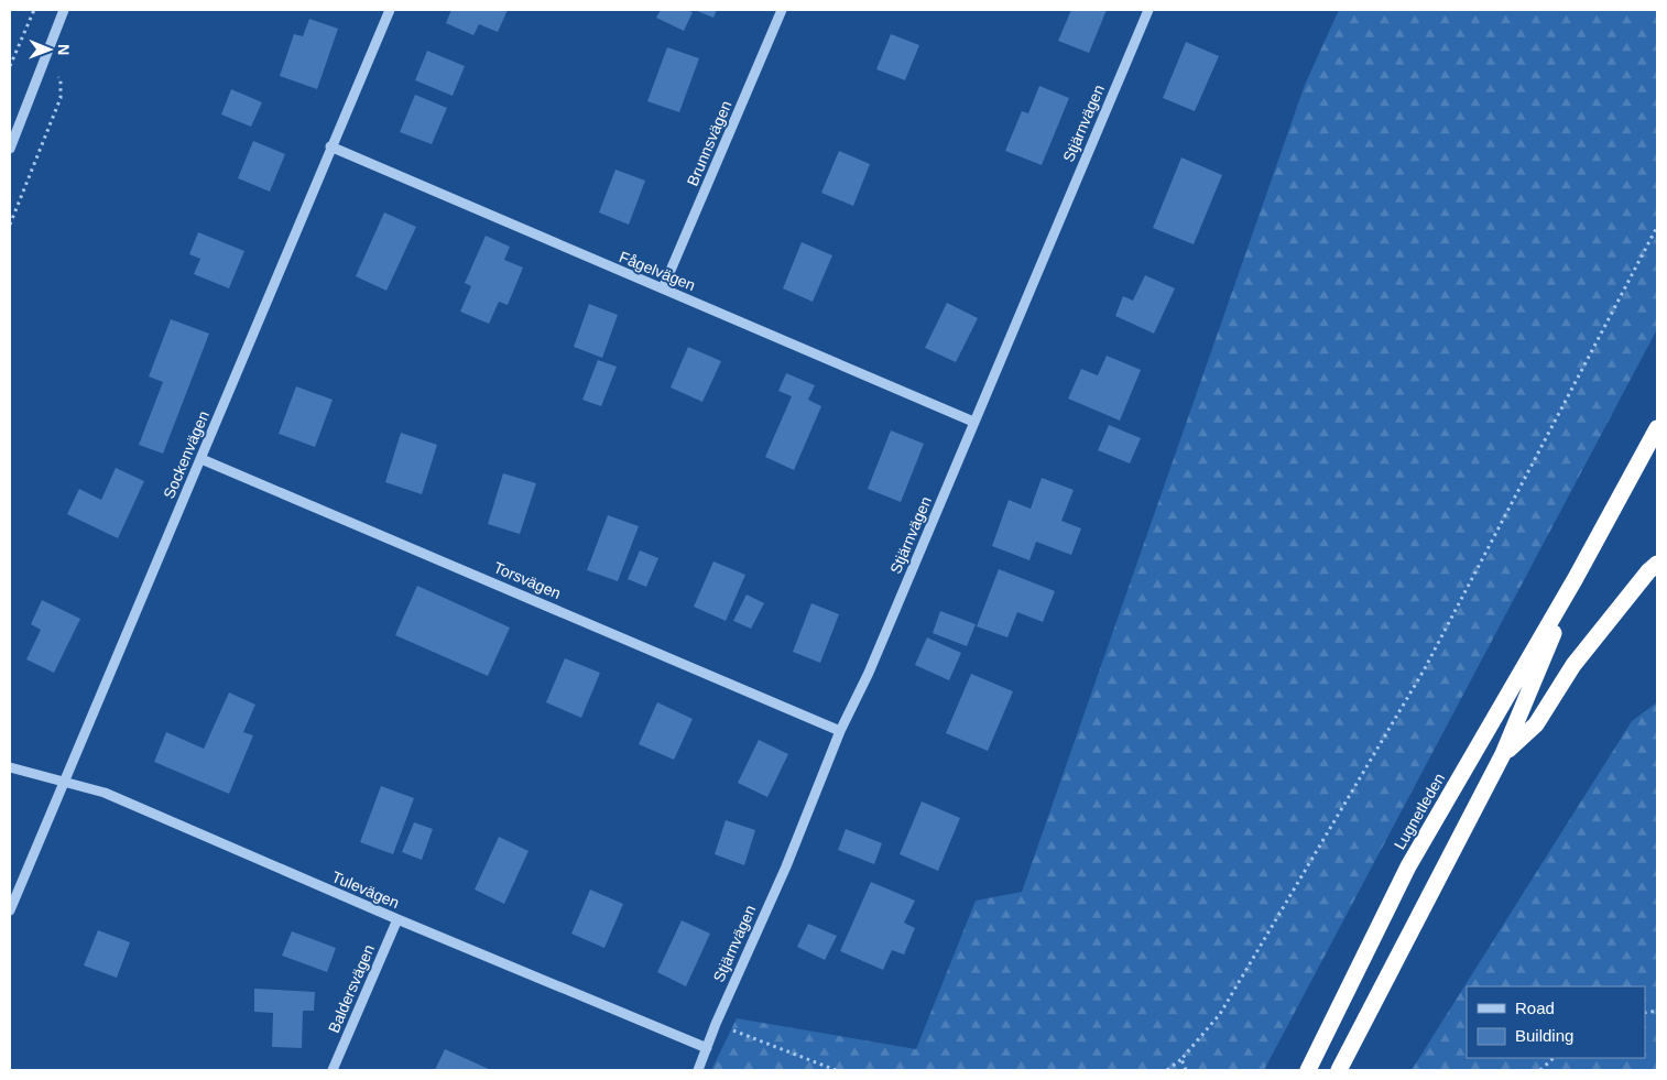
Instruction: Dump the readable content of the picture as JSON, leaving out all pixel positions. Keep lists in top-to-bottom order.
{
  "streets": {
    "highway": ["Lugnetleden"],
    "street": [
      "Stjärnvägen",
      "Brunnsvägen",
      "Fågelvägen",
      "Sockenvägen",
      "Torsvägen",
      "Tulevägen",
      "Baldersvägen"
    ]
  },
  "crossings": [
    ["Stjärnvägen", "Fågelvägen"],
    ["Stjärnvägen", "Torsvägen"],
    ["Stjärnvägen", "Tulevägen"],
    ["Brunnsvägen", "Fågelvägen"],
    ["Fågelvägen", "Sockenvägen"],
    ["Sockenvägen", "Torsvägen"],
    ["Sockenvägen", "Tulevägen"],
    ["Tulevägen", "Baldersvägen"]
  ],
  "legend": ["Road", "Building"],
  "north": "right"
}
